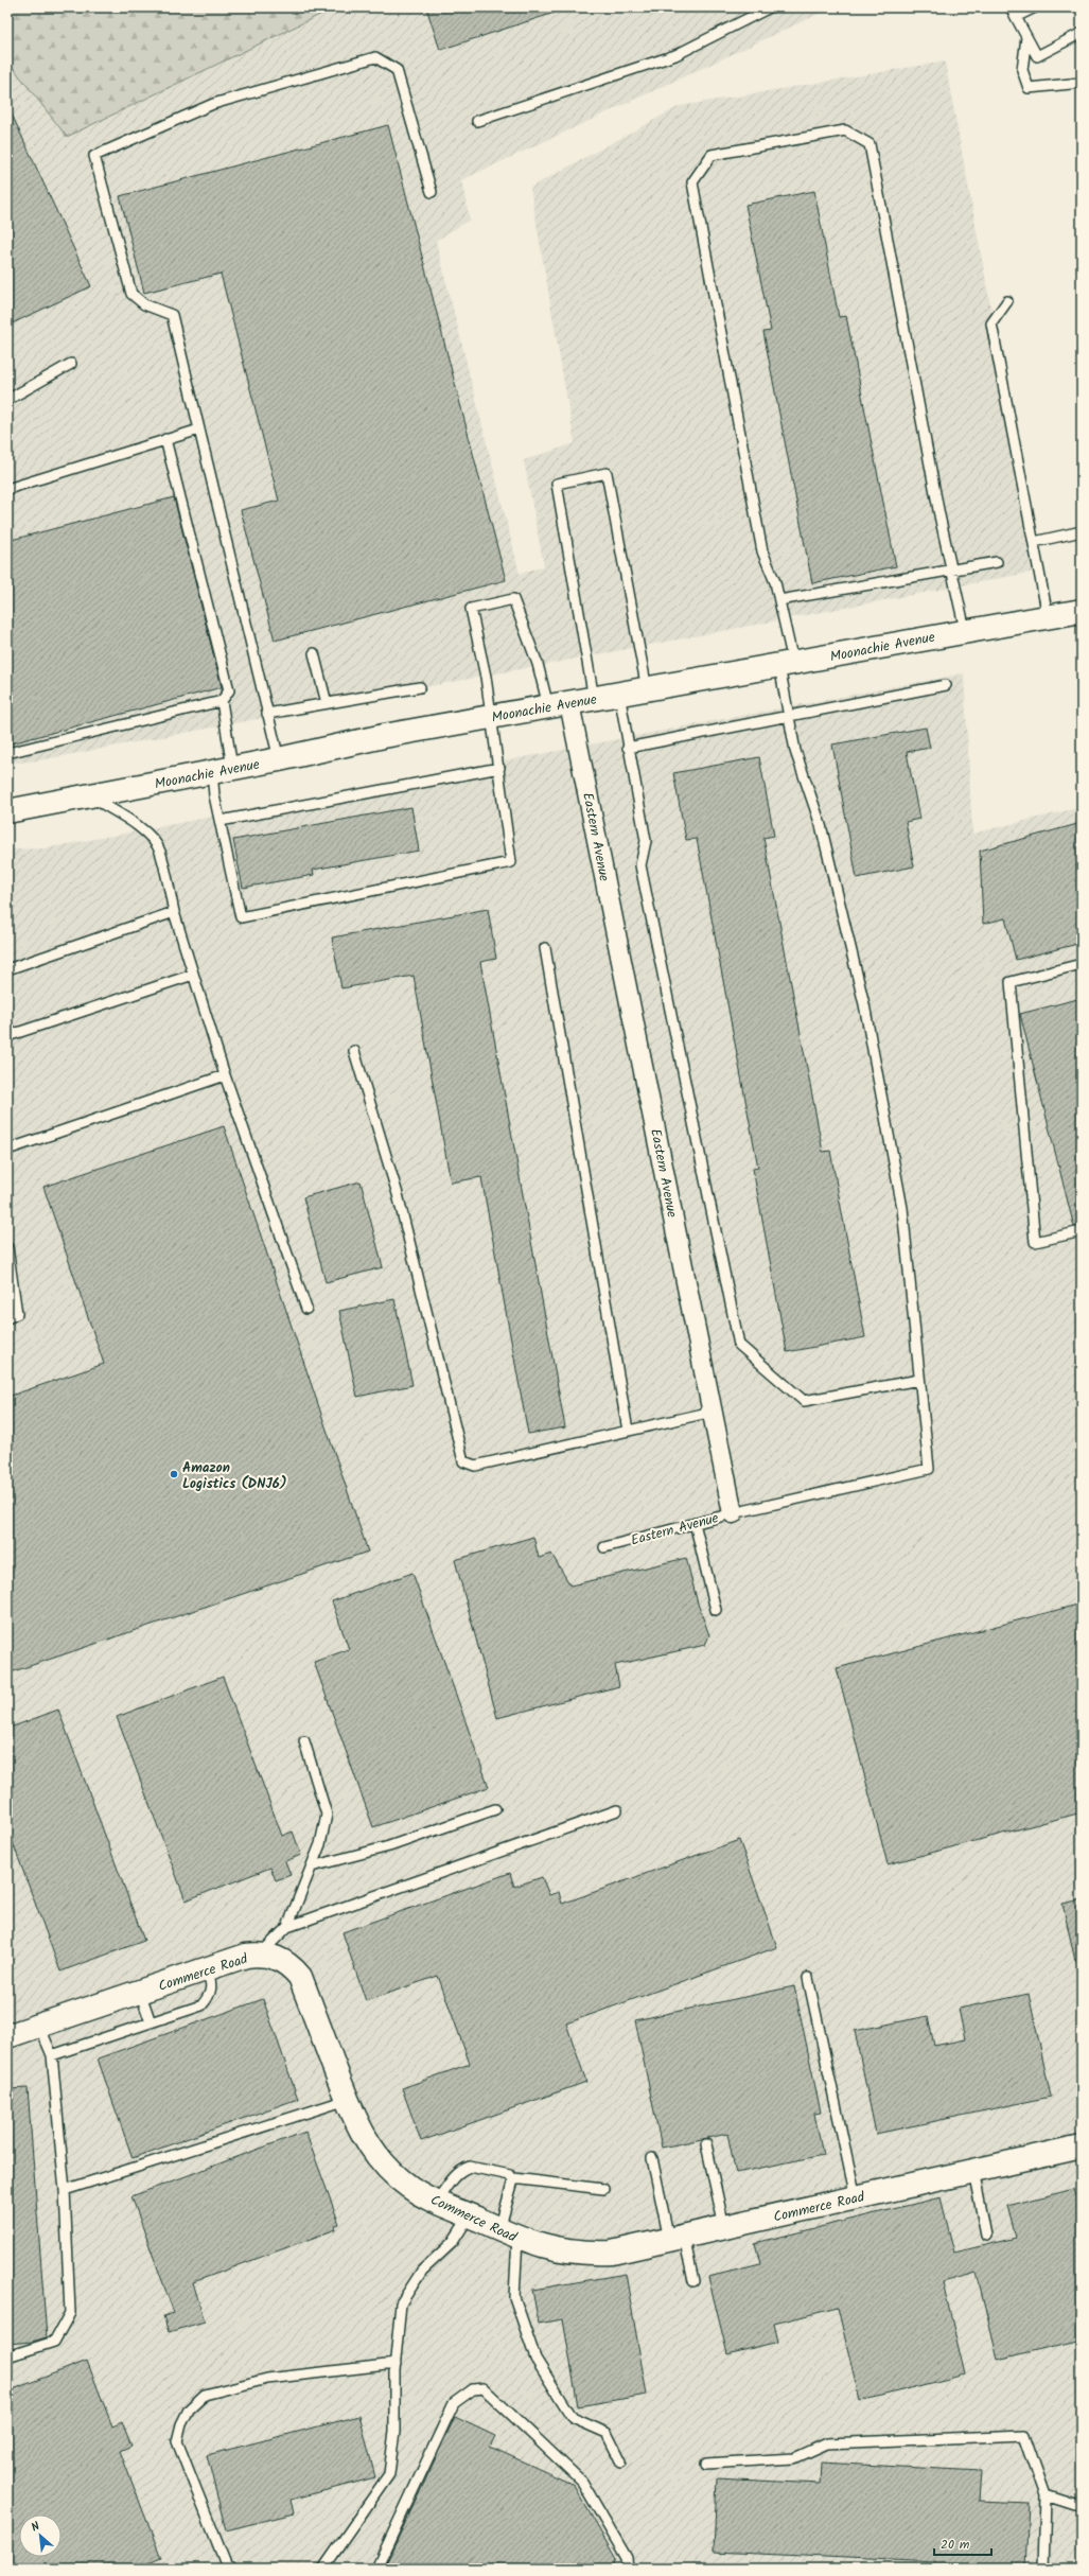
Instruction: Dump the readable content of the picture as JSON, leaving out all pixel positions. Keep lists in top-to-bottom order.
{
  "streets": {
    "street": ["Moonachie Avenue", "Eastern Avenue", "Commerce Road"]
  },
  "crossings": [
    ["Moonachie Avenue", "Eastern Avenue"]
  ],
  "places": ["Amazon Logistics (DNJ6)"],
  "scale_bar": "20 m",
  "north": "top left"
}
